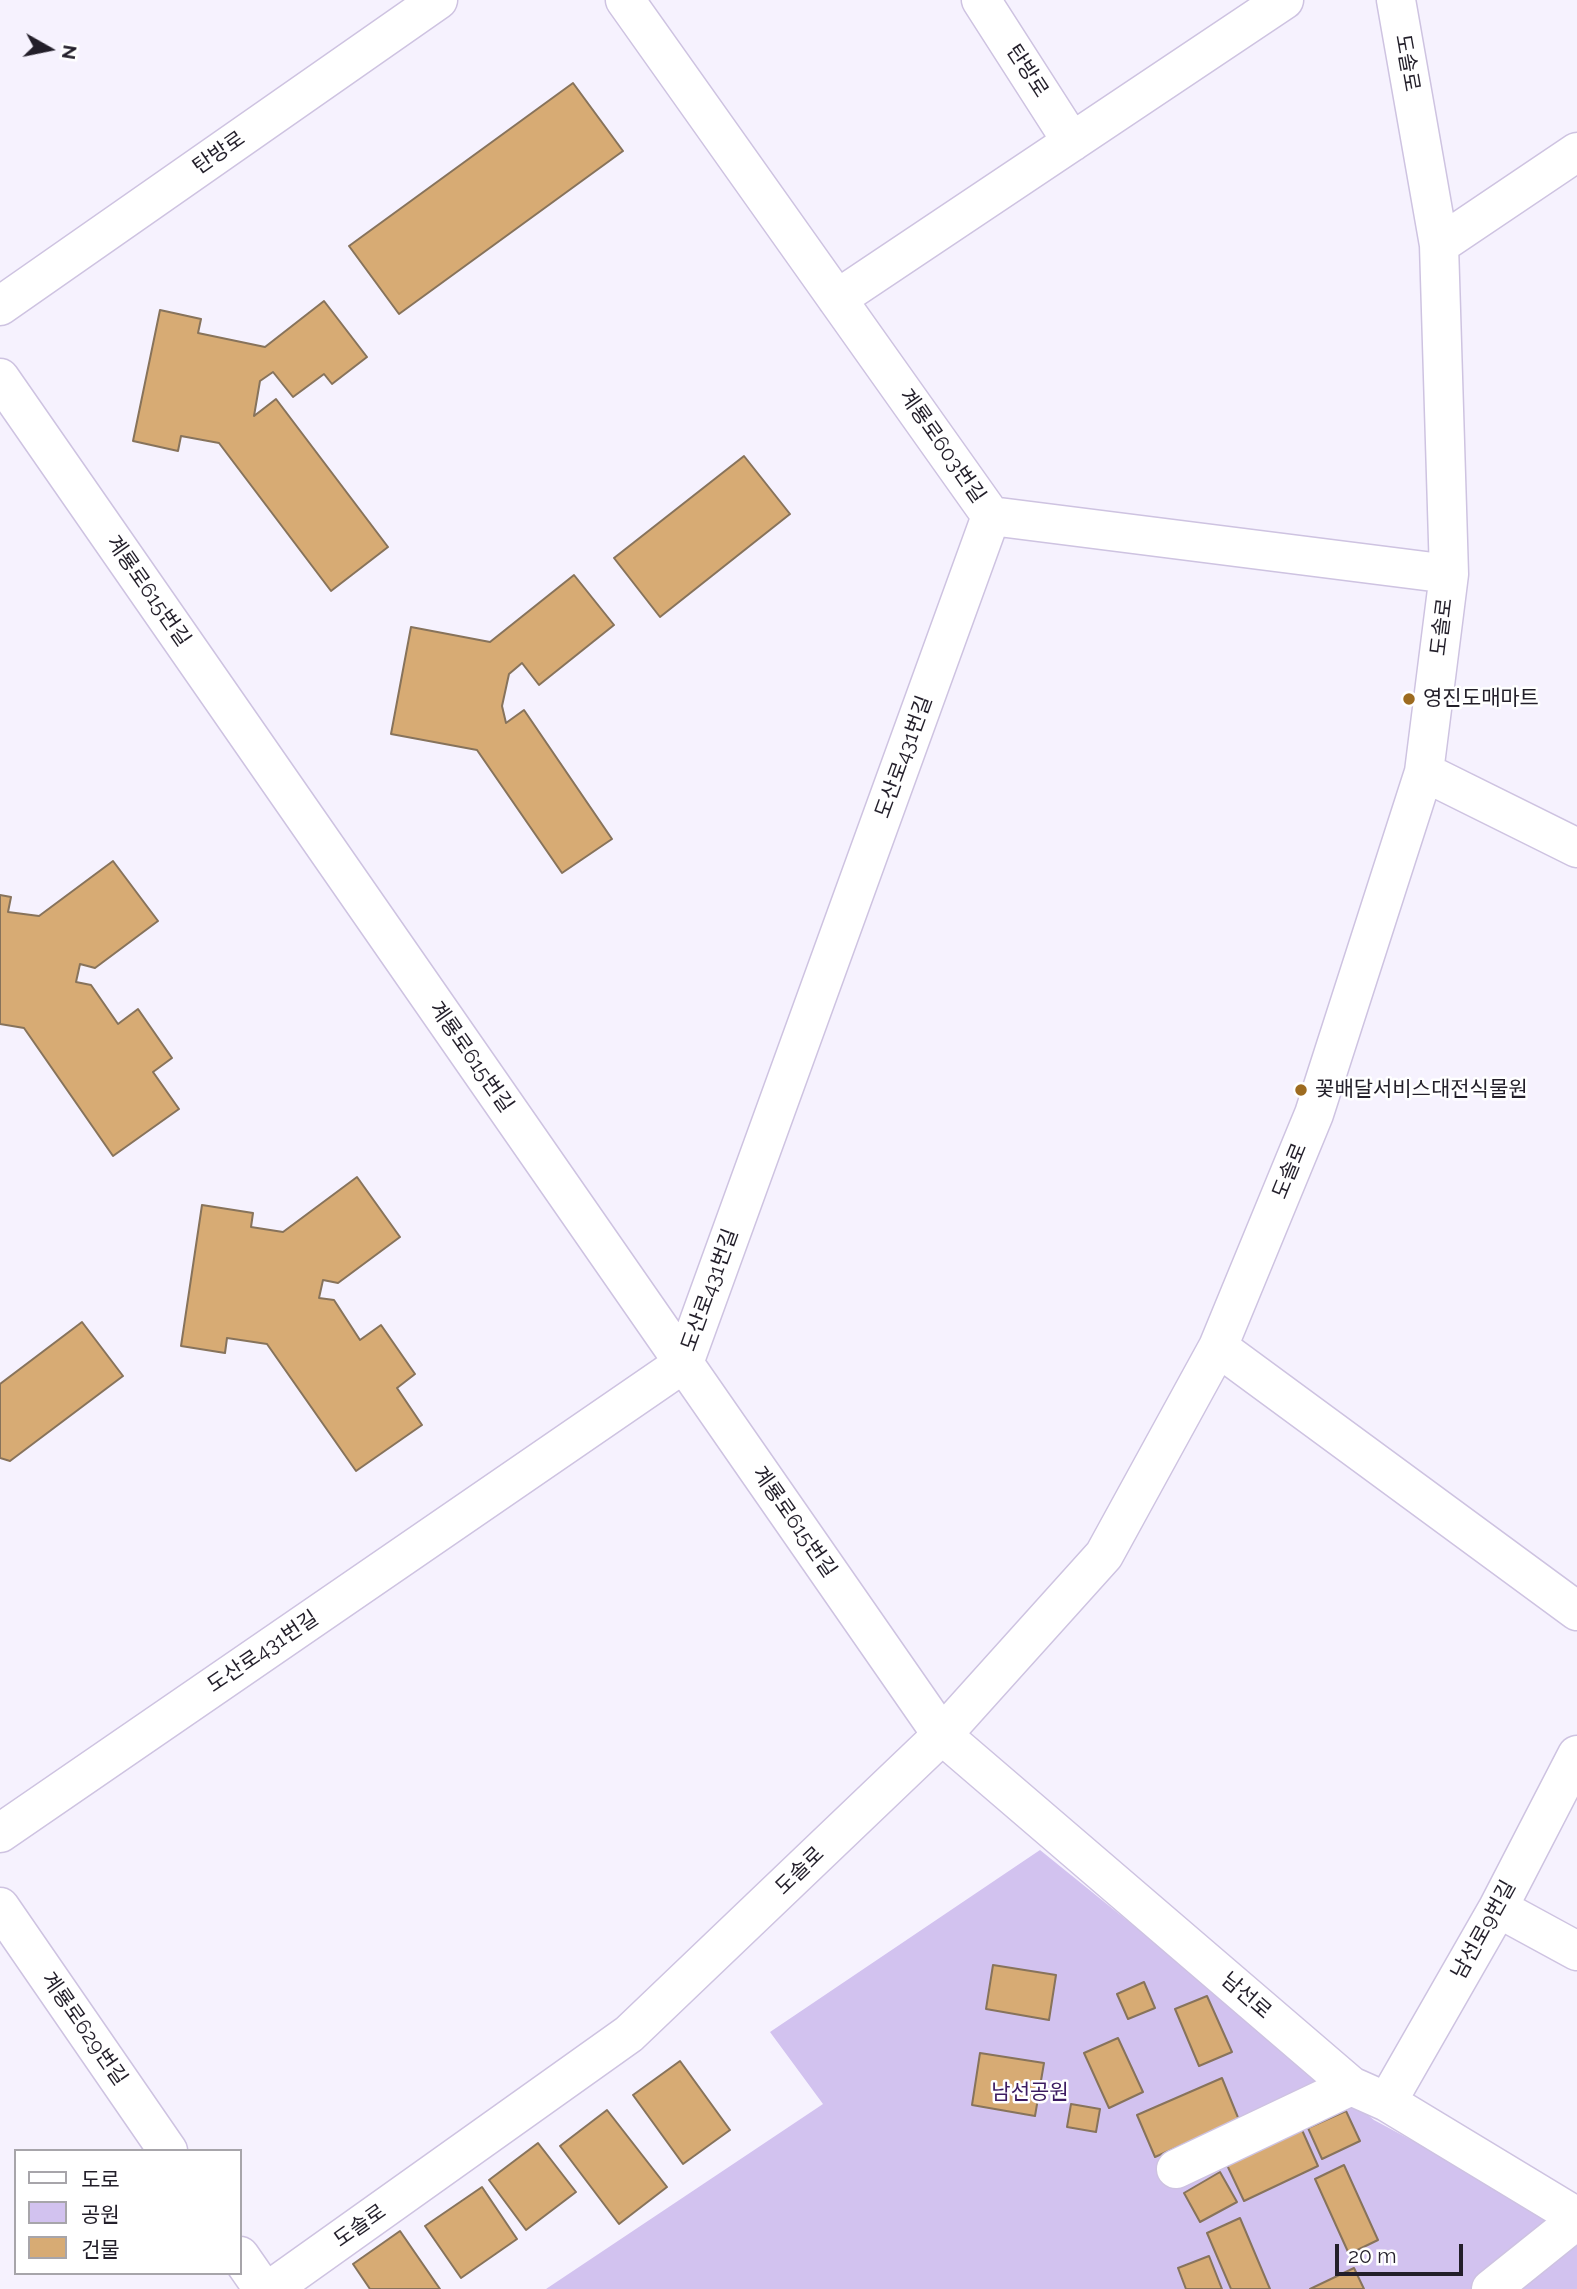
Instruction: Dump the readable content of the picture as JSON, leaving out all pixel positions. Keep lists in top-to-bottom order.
{
  "streets": {
    "street": [
      "도솔로",
      "탄방로",
      "계룡로603번길",
      "계룡로615번길",
      "도산로431번길",
      "남선로9번길",
      "남선로",
      "계룡로629번길"
    ]
  },
  "crossings": [
    ["도솔로", "계룡로603번길"],
    ["도솔로", "계룡로615번길"],
    ["도솔로", "남선로"],
    ["계룡로603번길", "도산로431번길"],
    ["계룡로615번길", "도산로431번길"],
    ["계룡로615번길", "남선로"],
    ["남선로9번길", "남선로"]
  ],
  "parks": ["남선공원"],
  "places": ["영진도매마트", "꽃배달서비스대전식물원"],
  "legend": ["도로", "공원", "건물"],
  "scale_bar": "20 m",
  "north": "right"
}
